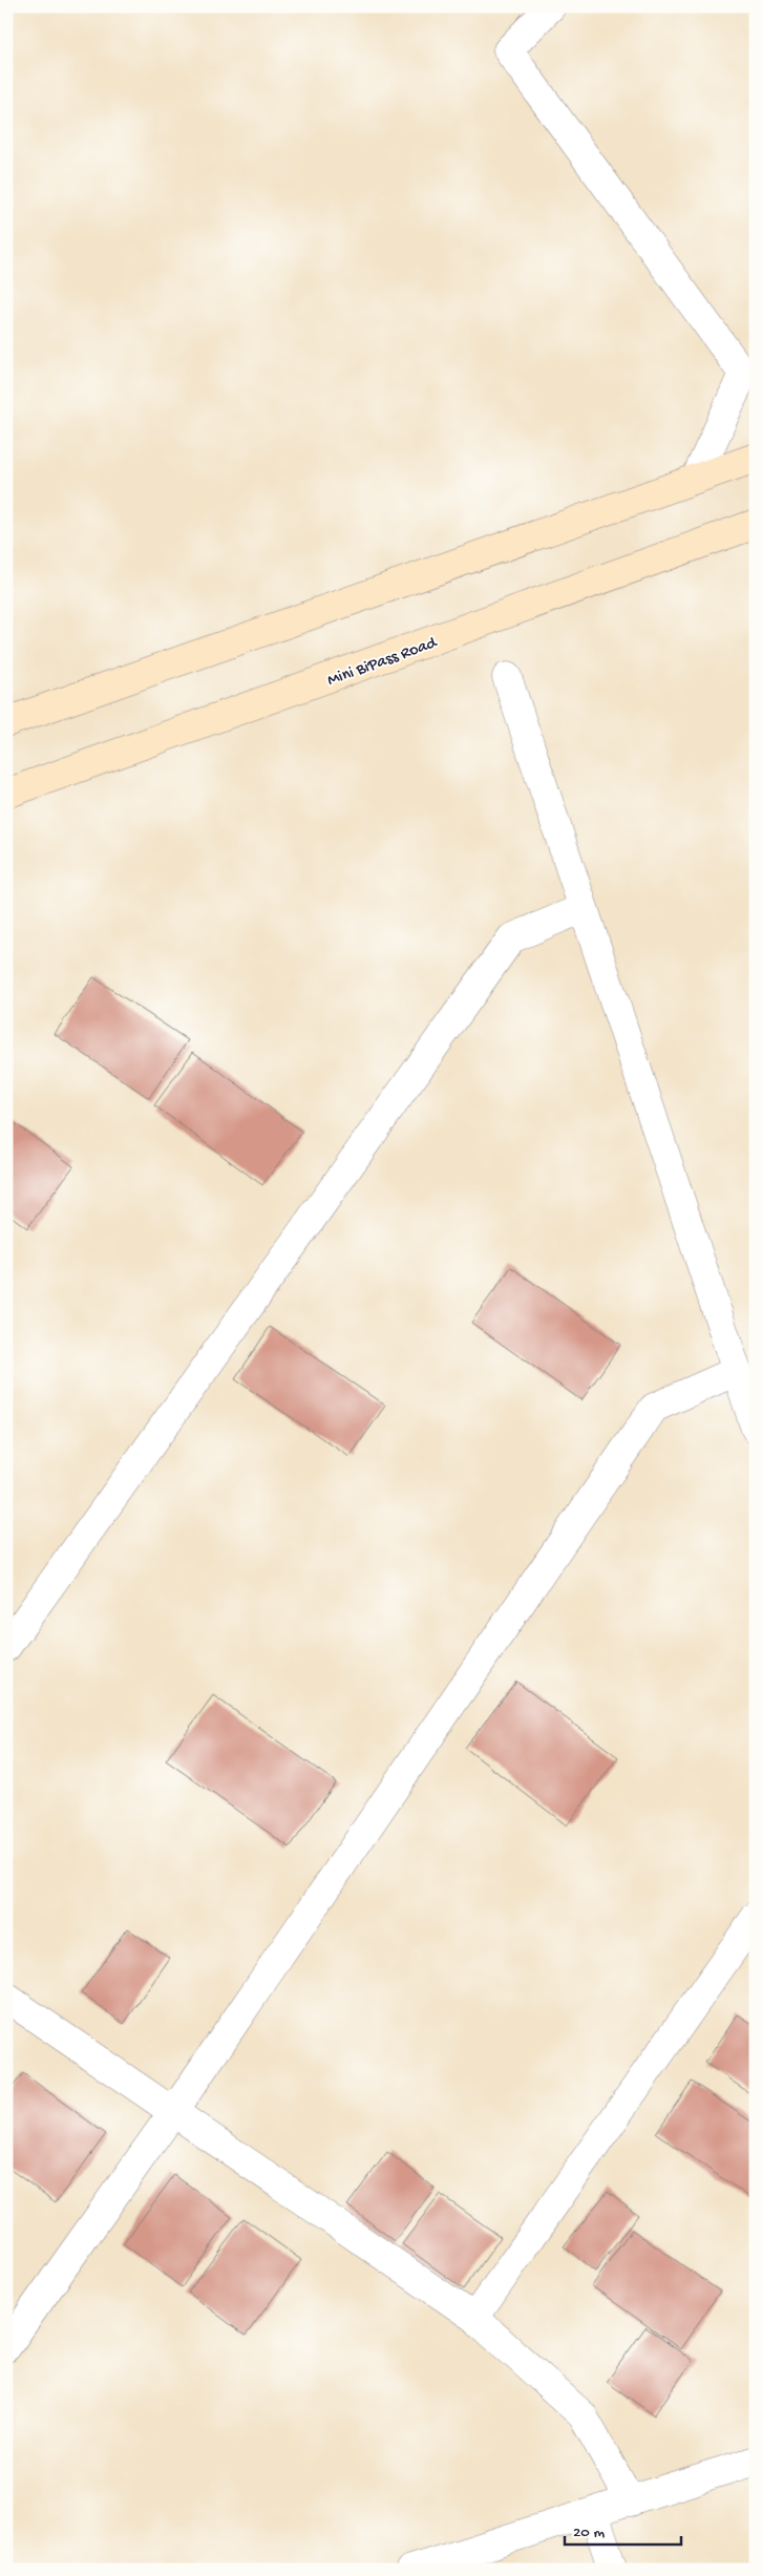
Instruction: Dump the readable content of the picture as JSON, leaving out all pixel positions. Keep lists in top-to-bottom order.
{
  "streets": {
    "street": ["Mini BiPass Road"]
  },
  "scale_bar": "20 m"
}
